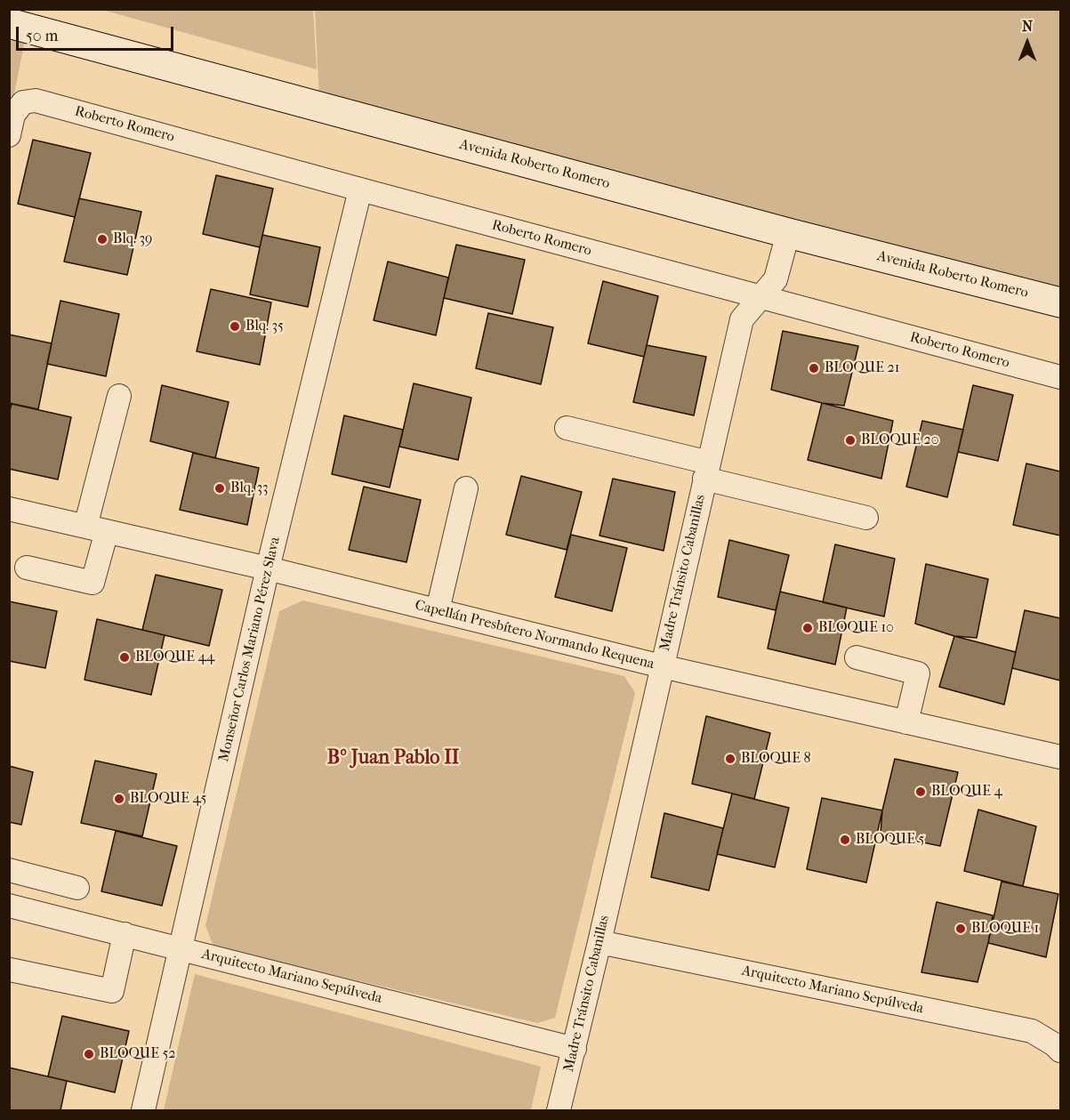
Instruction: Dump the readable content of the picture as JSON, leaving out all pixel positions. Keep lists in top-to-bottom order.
{
  "streets": {
    "main road": ["Avenida Roberto Romero"],
    "street": [
      "Roberto Romero",
      "Madre Tránsito Cabanillas",
      "Capellán Presbítero Normando Requena",
      "Monseñor Carlos Mariano Pérez Slava",
      "Arquitecto Mariano Sepúlveda"
    ]
  },
  "crossings": [
    ["Roberto Romero", "Madre Tránsito Cabanillas"],
    ["Roberto Romero", "Monseñor Carlos Mariano Pérez Slava"],
    ["Avenida Roberto Romero", "Madre Tránsito Cabanillas"],
    ["Madre Tránsito Cabanillas", "Capellán Presbítero Normando Requena"],
    ["Madre Tránsito Cabanillas", "Arquitecto Mariano Sepúlveda"],
    ["Capellán Presbítero Normando Requena", "Monseñor Carlos Mariano Pérez Slava"],
    ["Monseñor Carlos Mariano Pérez Slava", "Arquitecto Mariano Sepúlveda"]
  ],
  "districts": ["Bº Juan Pablo II"],
  "places": [
    "Blq. 39",
    "Blq. 35",
    "BLOQUE 21",
    "BLOQUE 20",
    "Blq. 33",
    "BLOQUE 10",
    "BLOQUE 44",
    "BLOQUE 8",
    "BLOQUE 4",
    "BLOQUE 45",
    "BLOQUE 5",
    "BLOQUE 1",
    "BLOQUE 52"
  ],
  "scale_bar": "50 m",
  "north": "top"
}
